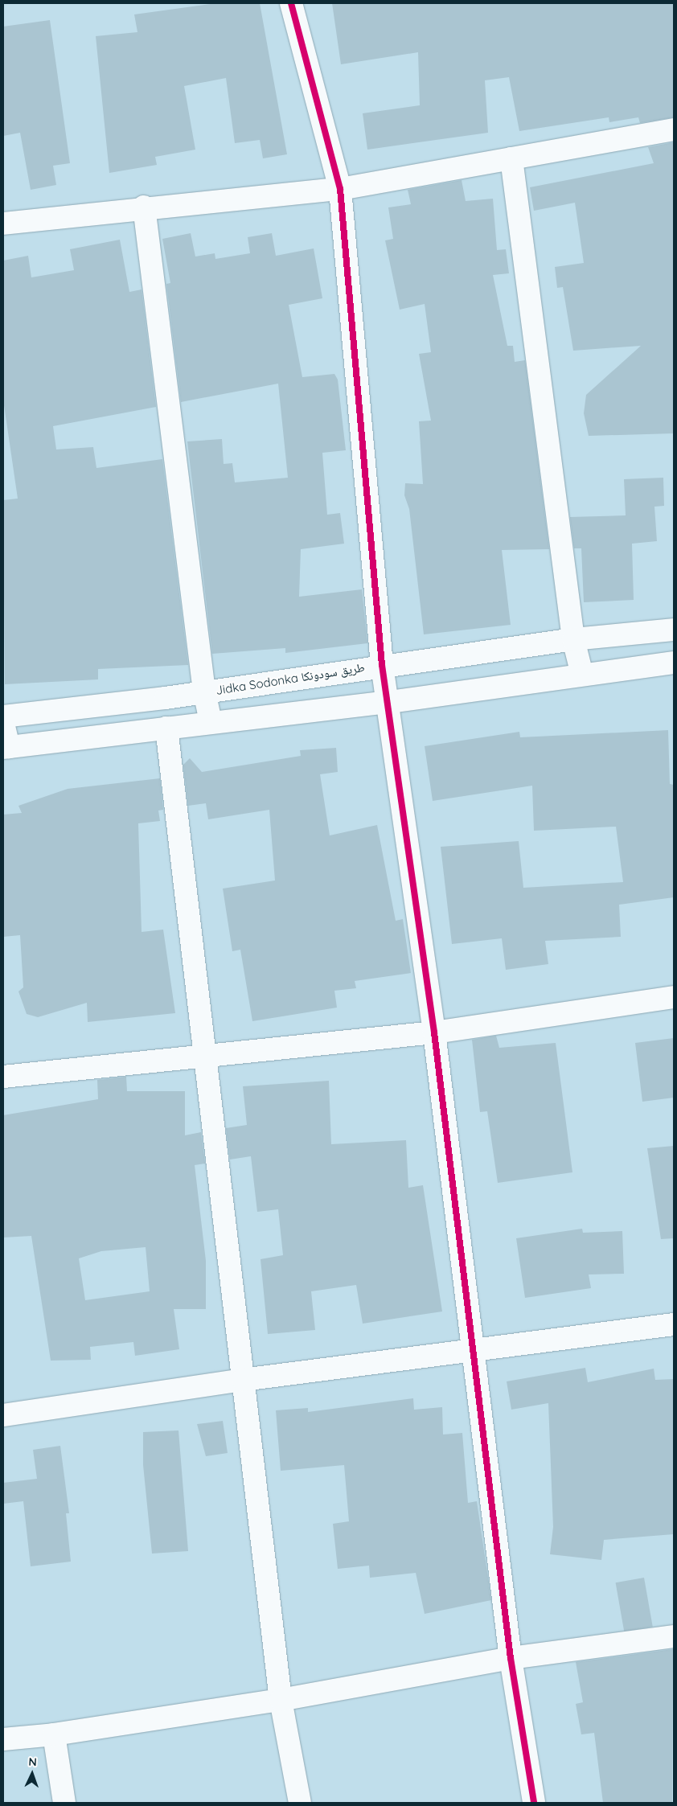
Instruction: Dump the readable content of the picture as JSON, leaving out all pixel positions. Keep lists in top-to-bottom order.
{
  "streets": {
    "street": ["Jidka Sodonka طريق سودونكا"]
  },
  "north": "top"
}
